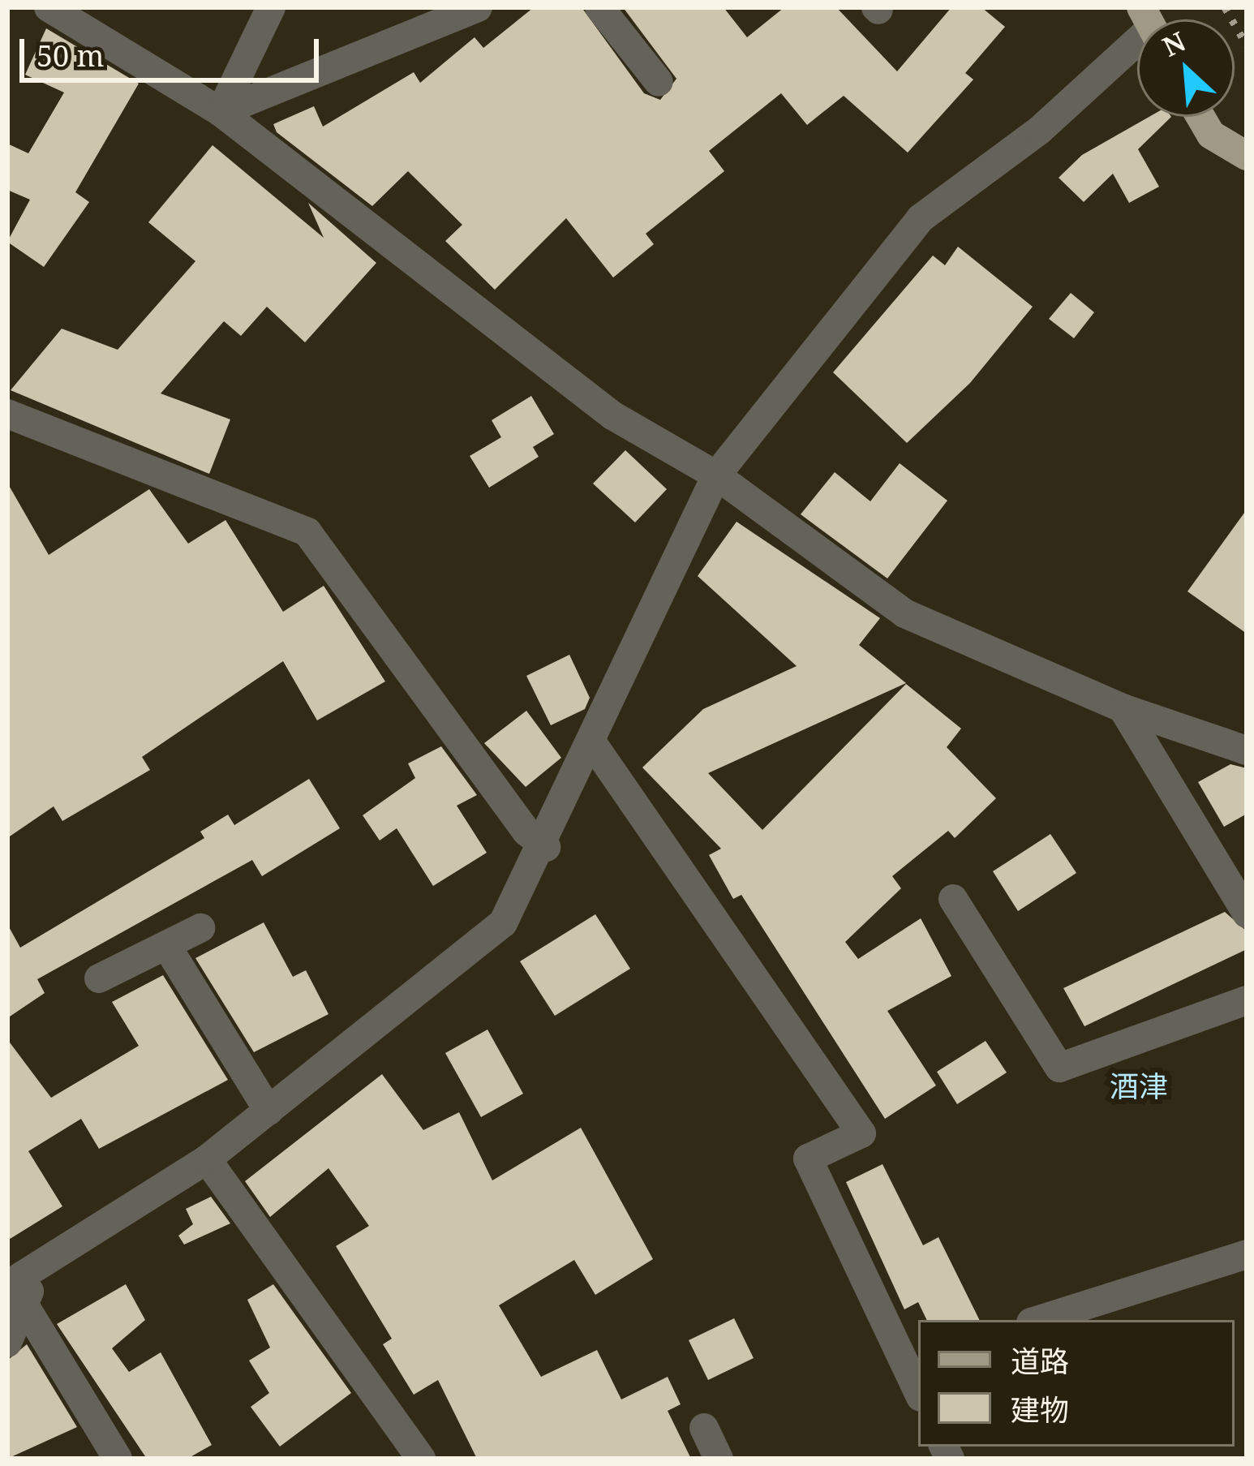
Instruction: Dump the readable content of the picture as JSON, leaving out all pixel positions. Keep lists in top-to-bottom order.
{
  "districts": ["酒津"],
  "legend": ["道路", "建物"],
  "scale_bar": "50 m",
  "north": "top left"
}
